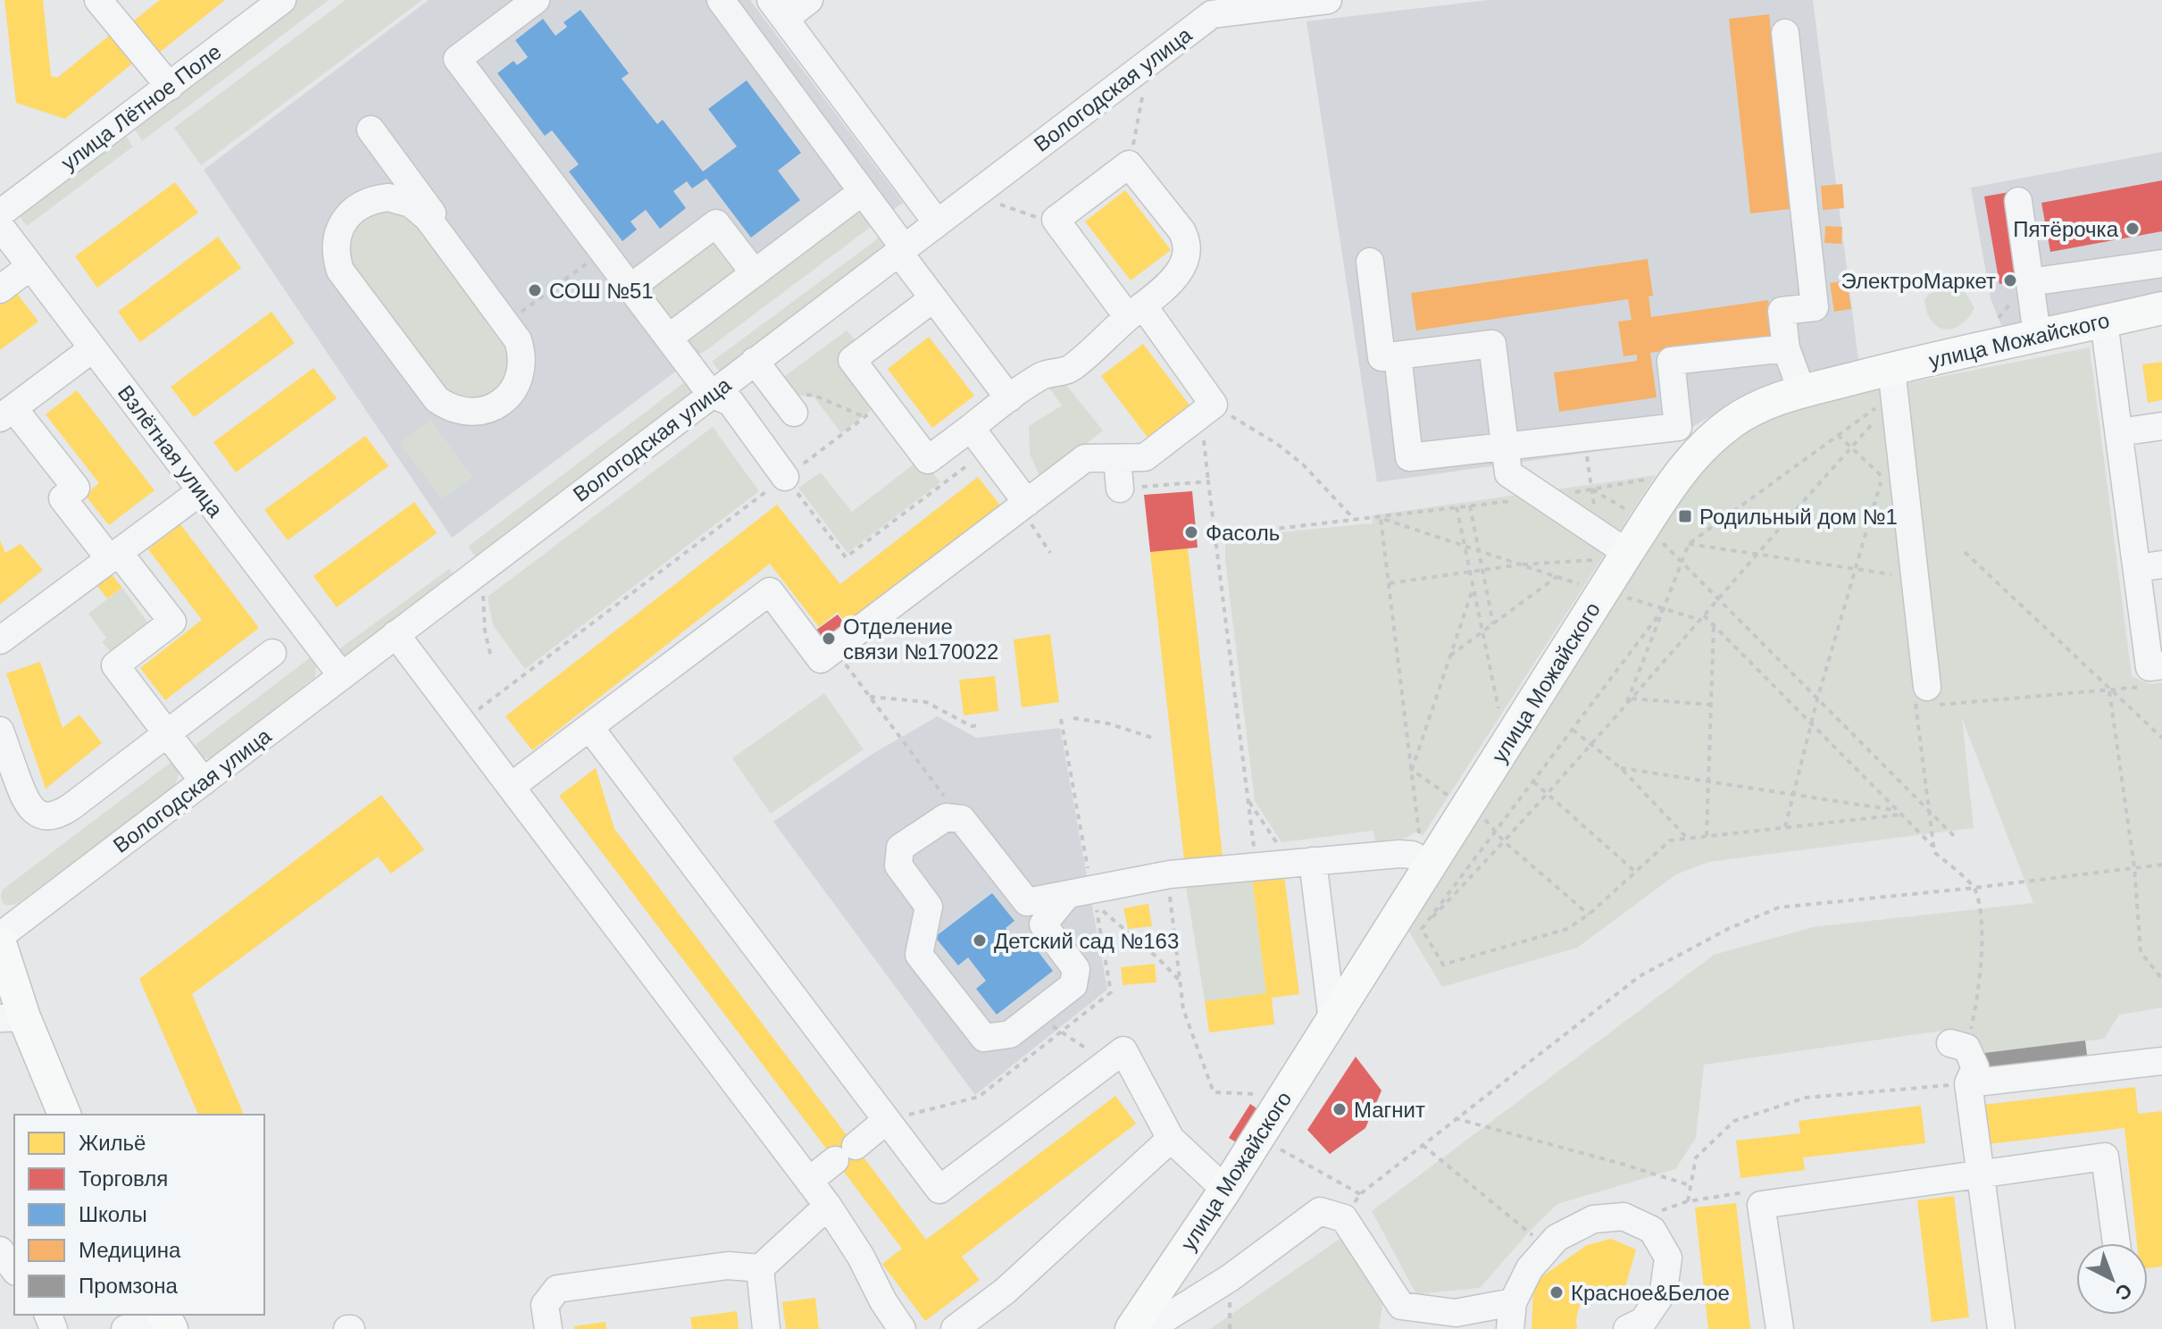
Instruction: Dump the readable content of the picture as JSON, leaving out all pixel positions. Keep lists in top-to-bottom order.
{
  "streets": {
    "main road": ["улица Можайского"],
    "street": ["Вологодская улица", "улица Лётное Поле", "Взлётная улица"]
  },
  "crossings": [
    ["Вологодская улица", "Взлётная улица"]
  ],
  "places": {
    "other": [
      "Пятёрочка",
      "ЭлектроМаркет",
      "СОШ №51",
      "Фасоль",
      "Отделение связи №170022",
      "Детский сад №163",
      "Магнит",
      "Красное&Белое"
    ],
    "transit": ["Родильный дом №1"]
  },
  "legend": [
    "Жильё",
    "Торговля",
    "Школы",
    "Медицина",
    "Промзона"
  ],
  "north": "bottom right"
}
